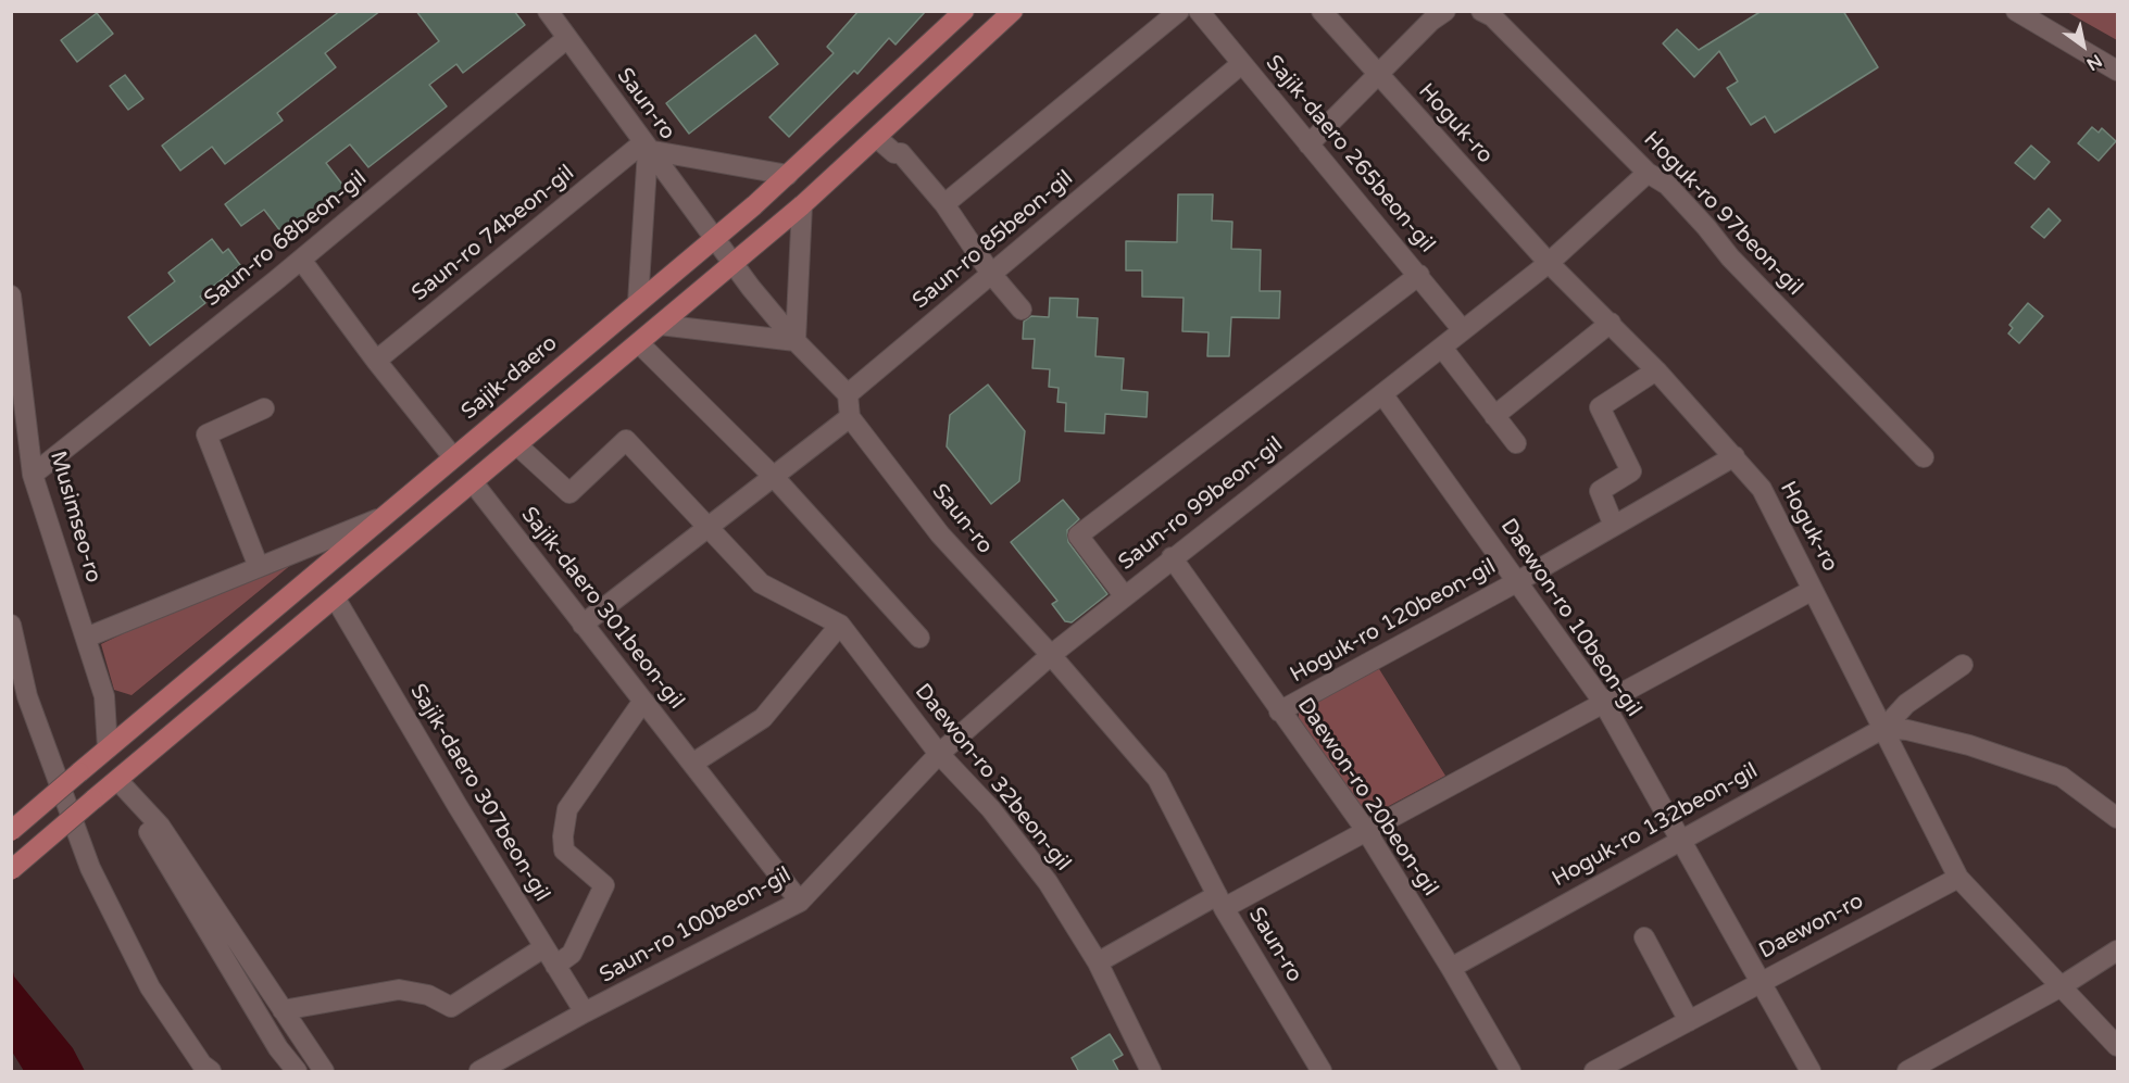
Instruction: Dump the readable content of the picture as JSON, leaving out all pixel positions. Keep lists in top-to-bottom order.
{
  "streets": {
    "main road": ["Sajik-daero"],
    "street": [
      "Saun-ro",
      "Hoguk-ro",
      "Sajik-daero 265beon-gil",
      "Hoguk-ro 97beon-gil",
      "Saun-ro 74beon-gil",
      "Saun-ro 68beon-gil",
      "Saun-ro 85beon-gil",
      "Saun-ro 99beon-gil",
      "Musimseo-ro",
      "Sajik-daero 301beon-gil",
      "Daewon-ro 10beon-gil",
      "Hoguk-ro 120beon-gil",
      "Daewon-ro 32beon-gil",
      "Sajik-daero 307beon-gil",
      "Daewon-ro 20beon-gil",
      "Hoguk-ro 132beon-gil",
      "Saun-ro 100beon-gil",
      "Daewon-ro"
    ]
  },
  "crossings": [
    ["Saun-ro", "Saun-ro 74beon-gil"],
    ["Saun-ro", "Saun-ro 68beon-gil"],
    ["Saun-ro", "Saun-ro 85beon-gil"],
    ["Saun-ro", "Sajik-daero"],
    ["Saun-ro", "Saun-ro 99beon-gil"],
    ["Saun-ro", "Saun-ro 100beon-gil"],
    ["Hoguk-ro", "Saun-ro 99beon-gil"],
    ["Hoguk-ro", "Hoguk-ro 120beon-gil"],
    ["Hoguk-ro", "Hoguk-ro 132beon-gil"],
    ["Hoguk-ro", "Daewon-ro"],
    ["Sajik-daero 265beon-gil", "Saun-ro 85beon-gil"],
    ["Sajik-daero 265beon-gil", "Saun-ro 99beon-gil"],
    ["Hoguk-ro 97beon-gil", "Saun-ro 99beon-gil"],
    ["Saun-ro 68beon-gil", "Musimseo-ro"],
    ["Sajik-daero", "Musimseo-ro"],
    ["Saun-ro 99beon-gil", "Daewon-ro 10beon-gil"],
    ["Saun-ro 99beon-gil", "Daewon-ro 20beon-gil"],
    ["Saun-ro 99beon-gil", "Saun-ro 100beon-gil"],
    ["Sajik-daero 301beon-gil", "Saun-ro 100beon-gil"],
    ["Daewon-ro 10beon-gil", "Hoguk-ro 120beon-gil"],
    ["Daewon-ro 10beon-gil", "Hoguk-ro 132beon-gil"],
    ["Daewon-ro 10beon-gil", "Daewon-ro"],
    ["Hoguk-ro 120beon-gil", "Daewon-ro 20beon-gil"],
    ["Daewon-ro 32beon-gil", "Saun-ro 100beon-gil"],
    ["Sajik-daero 307beon-gil", "Saun-ro 100beon-gil"],
    ["Daewon-ro 20beon-gil", "Hoguk-ro 132beon-gil"]
  ],
  "north": "bottom right"
}
